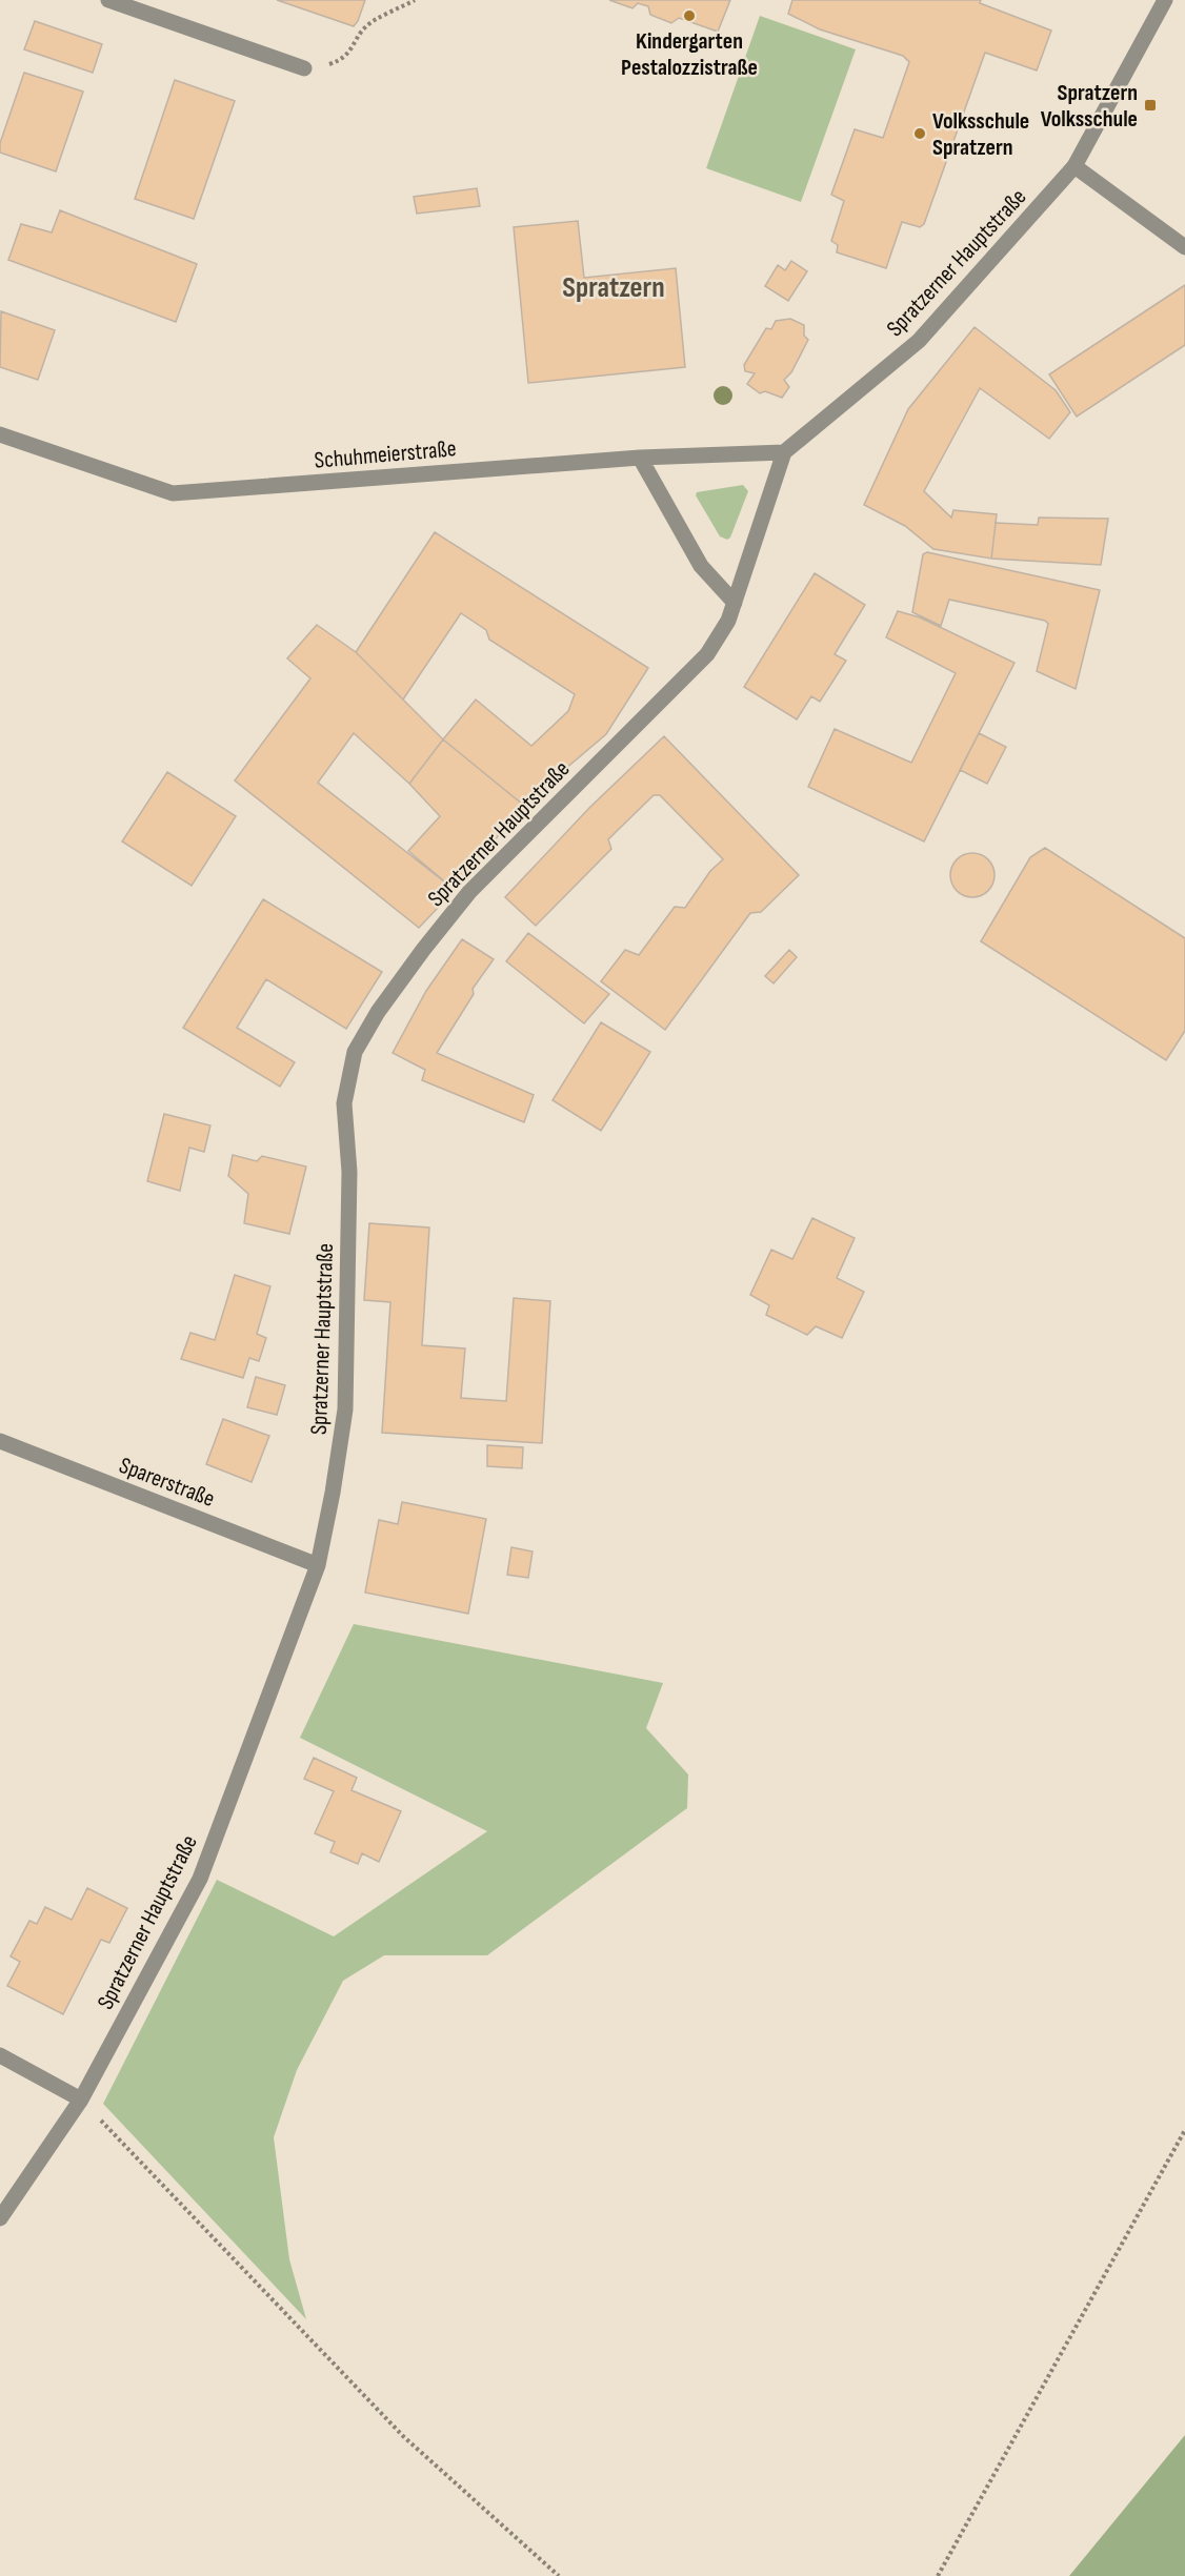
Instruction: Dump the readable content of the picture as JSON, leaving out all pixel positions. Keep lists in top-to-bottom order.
{
  "streets": {
    "street": ["Spratzerner Hauptstraße", "Schuhmeierstraße", "Sparerstraße"]
  },
  "crossings": [
    ["Spratzerner Hauptstraße", "Schuhmeierstraße"],
    ["Spratzerner Hauptstraße", "Sparerstraße"]
  ],
  "districts": ["Spratzern"],
  "places": {
    "other": ["Kindergarten Pestalozzistraße", "Volksschule Spratzern"],
    "transit": ["Spratzern Volksschule"]
  }
}
